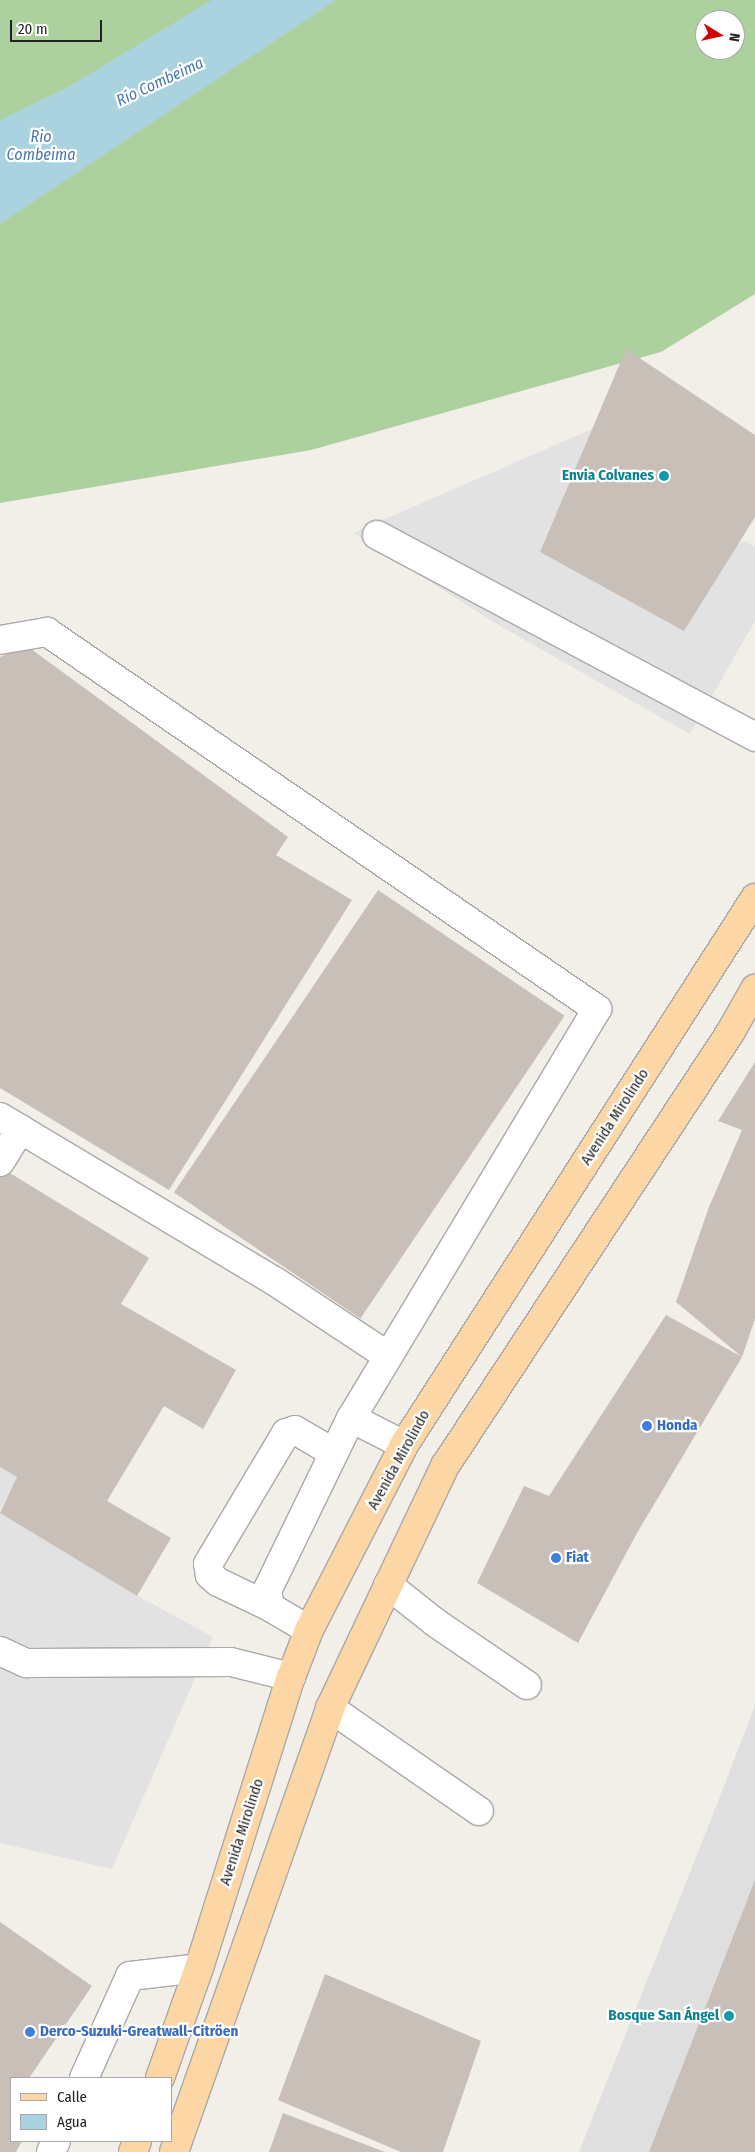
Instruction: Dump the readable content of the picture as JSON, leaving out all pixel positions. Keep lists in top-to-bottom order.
{
  "streets": {
    "main road": ["Avenida Mirolindo"]
  },
  "water": ["Río Combeima", "Rio Combeima"],
  "places": [
    "Envia Colvanes",
    "Honda",
    "Fiat",
    "Bosque San Ángel",
    "Derco-Suzuki-Greatwall-Citröen"
  ],
  "legend": ["Calle", "Agua"],
  "scale_bar": "20 m",
  "north": "right"
}
